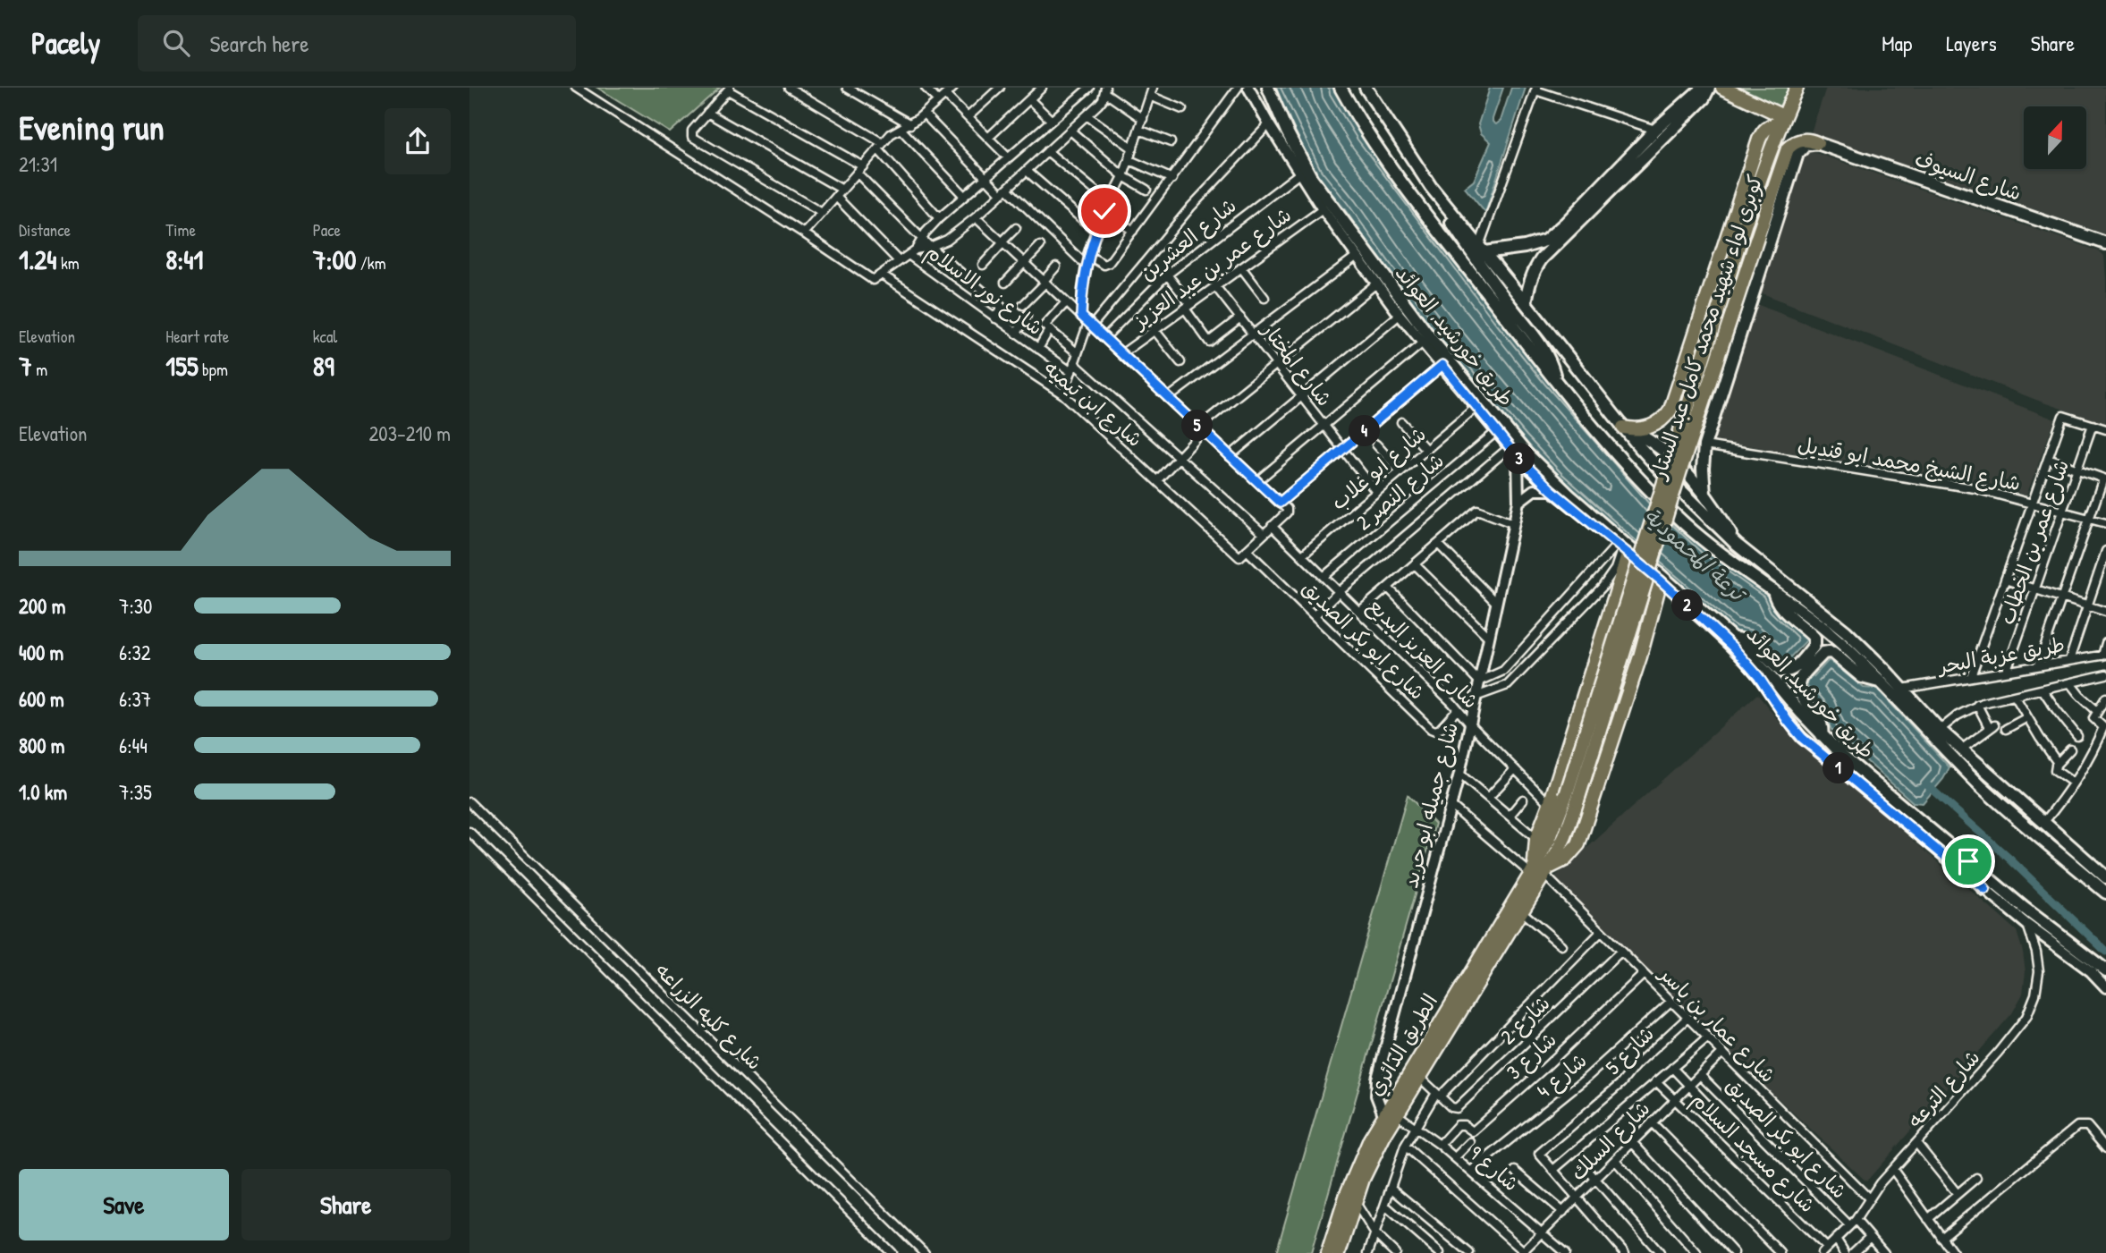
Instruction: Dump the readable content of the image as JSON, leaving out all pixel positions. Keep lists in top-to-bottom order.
{
  "streets": {
    "main road": [
      "شارع السيوف",
      "كوبرى لواء شهيد محمد كامل عبد الستار",
      "طريق خورشيد, العوائد",
      "الطريق الدائري"
    ],
    "street": [
      "شارع العشرين",
      "شارع عمر بن عبد العزيز",
      "شارع نور الاسلام",
      "شارع المختار",
      "شارع ابن تيميه",
      "شارع الشيخ محمد ابو قنديل",
      "شارع ابو غلاب",
      "شارع النصر 2",
      "شارع عمر بن الخطاب",
      "شارع ابو بكر الصديق",
      "شارع العزيز البديع",
      "طريق عزبة البحر",
      "شارع جميله ابو حريد",
      "شارع كليه الزراعه",
      "شارع 2",
      "شارع عمار بن ياسر",
      "شارع 5",
      "شارع 3",
      "شارع 4",
      "شارع الترعه",
      "شارع السلك",
      "شارع مسجد السلام",
      "شارع 9"
    ]
  },
  "crossings": [
    ["شارع السيوف", "كوبرى لواء شهيد محمد كامل عبد الستار"],
    ["شارع عمر بن عبد العزيز", "شارع المختار"],
    ["كوبرى لواء شهيد محمد كامل عبد الستار", "شارع عمار بن ياسر"],
    ["كوبرى لواء شهيد محمد كامل عبد الستار", "الطريق الدائري"],
    ["شارع المختار", "شارع ابو غلاب"],
    ["شارع ابن تيميه", "شارع ابو بكر الصديق"],
    ["شارع الشيخ محمد ابو قنديل", "شارع عمر بن الخطاب"],
    ["شارع ابو غلاب", "شارع العزيز البديع"],
    ["شارع النصر 2", "شارع العزيز البديع"],
    ["شارع عمر بن الخطاب", "طريق عزبة البحر"],
    ["شارع ابو بكر الصديق", "شارع العزيز البديع"],
    ["شارع ابو بكر الصديق", "شارع الترعه"],
    ["شارع ابو بكر الصديق", "شارع السلك"],
    ["شارع العزيز البديع", "شارع جميله ابو حريد"],
    ["شارع جميله ابو حريد", "شارع عمار بن ياسر"],
    ["شارع جميله ابو حريد", "الطريق الدائري"],
    ["شارع جميله ابو حريد", "شارع 9"],
    ["شارع 2", "شارع عمار بن ياسر"],
    ["شارع عمار بن ياسر", "الطريق الدائري"],
    ["شارع عمار بن ياسر", "شارع 5"],
    ["شارع عمار بن ياسر", "شارع 3"],
    ["شارع عمار بن ياسر", "شارع 4"],
    ["شارع عمار بن ياسر", "شارع الترعه"],
    ["شارع عمار بن ياسر", "شارع السلك"],
    ["الطريق الدائري", "شارع 9"],
    ["شارع 3", "شارع 9"],
    ["شارع 4", "شارع 9"],
    ["شارع الترعه", "شارع مسجد السلام"],
    ["شارع السلك", "شارع مسجد السلام"],
    ["شارع السلك", "شارع 9"]
  ],
  "water": ["ترعة المحمودية"],
  "north": "top",
  "page": {
    "header": "Pacely",
    "search": "Search here",
    "nav": ["Map", "Layers", "Share"],
    "heading": ["Evening run", "21:31"],
    "stats": [
      ["Distance", "1.24 km"],
      ["Time", "8:41"],
      ["Pace", "7:00 /km"],
      ["Elevation", "7 m"],
      ["Heart rate", "155 bpm"],
      ["kcal", "89"]
    ],
    "chart": ["Elevation", "203–210 m"],
    "pins": [
      "5",
      "4",
      "3",
      "2",
      "1"
    ],
    "list": [
      {
        "name": "200 m",
        "note": "7:30"
      },
      {
        "name": "400 m",
        "note": "6:32"
      },
      {
        "name": "600 m",
        "note": "6:37"
      },
      {
        "name": "800 m",
        "note": "6:44"
      },
      {
        "name": "1.0 km",
        "note": "7:35"
      }
    ],
    "buttons": ["Save", "Share"]
  }
}
